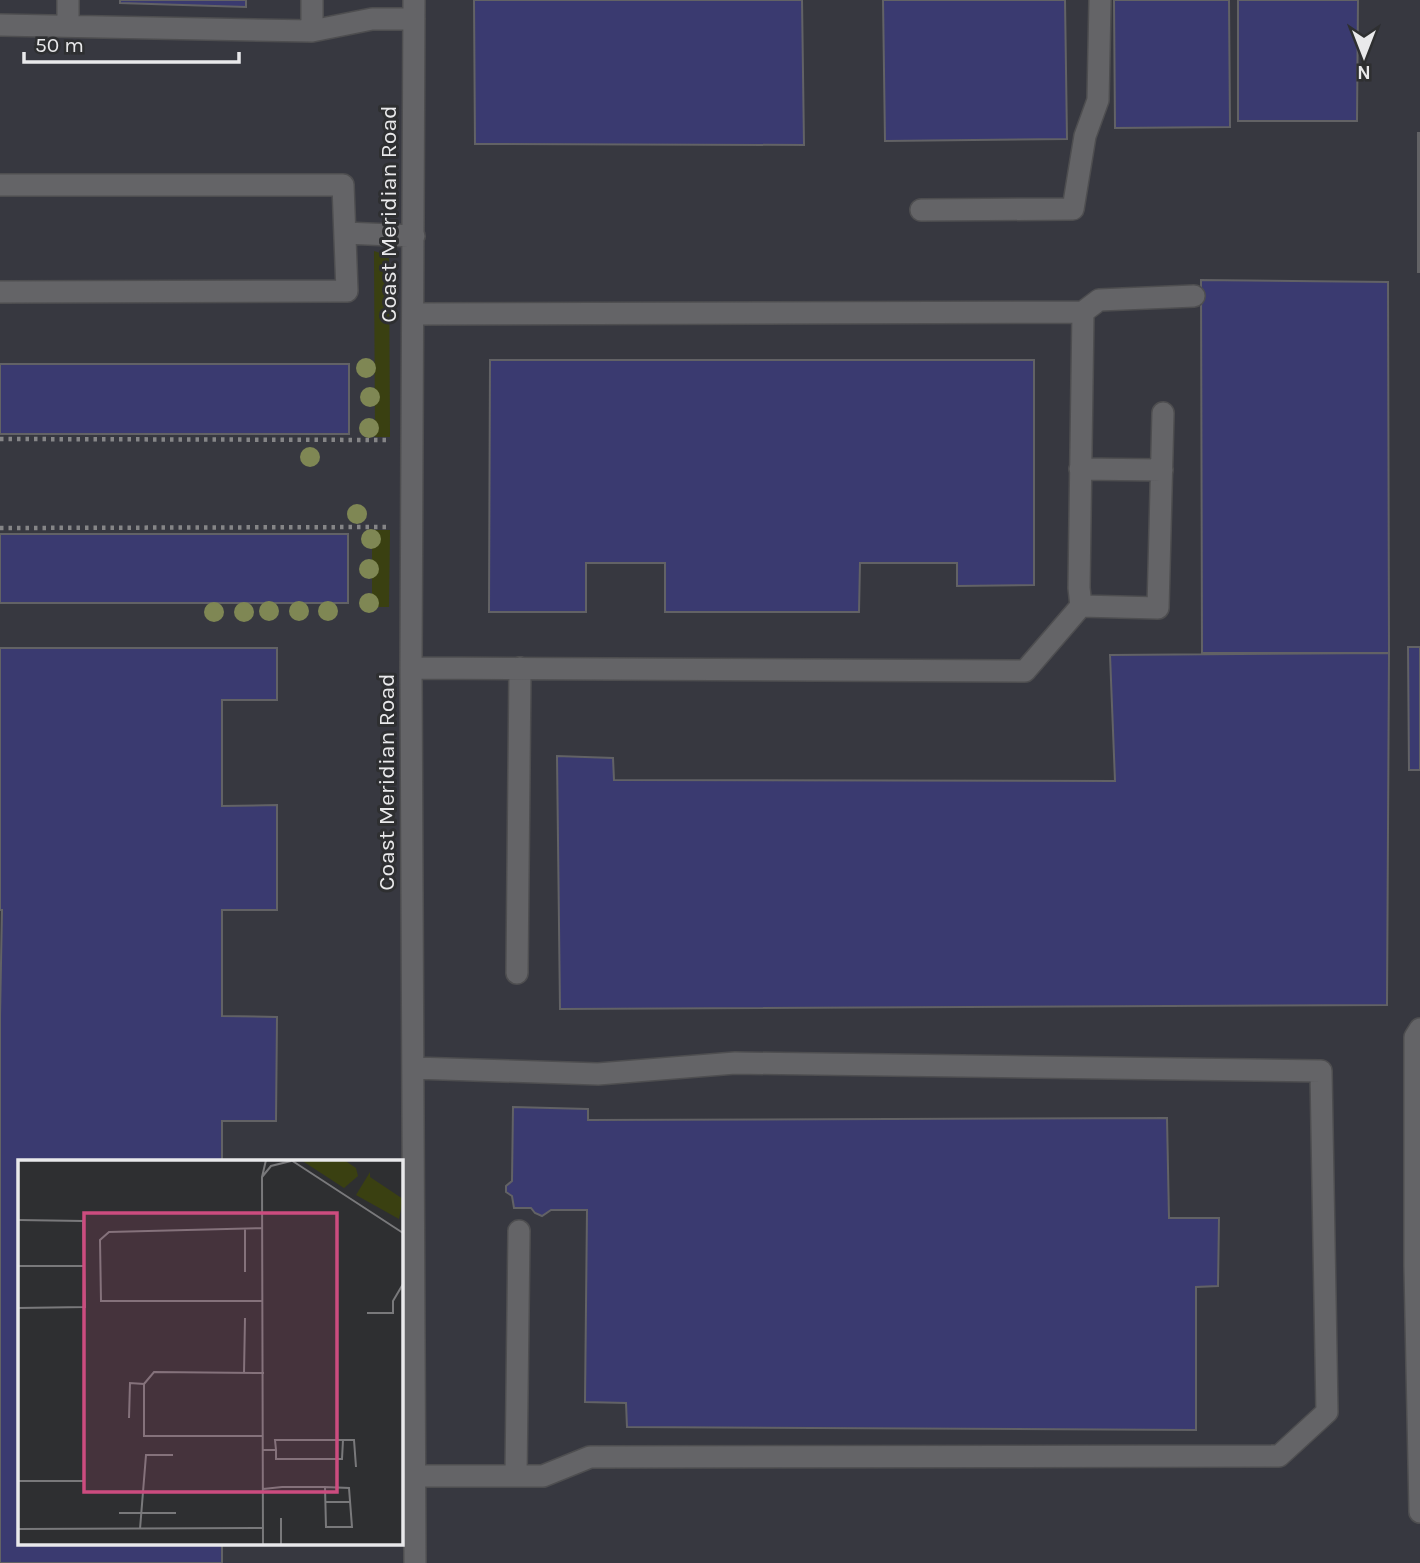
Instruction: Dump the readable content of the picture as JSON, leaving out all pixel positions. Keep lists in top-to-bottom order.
{
  "streets": {
    "street": ["Coast Meridian Road"]
  },
  "scale_bar": "50 m",
  "north": "bottom"
}
